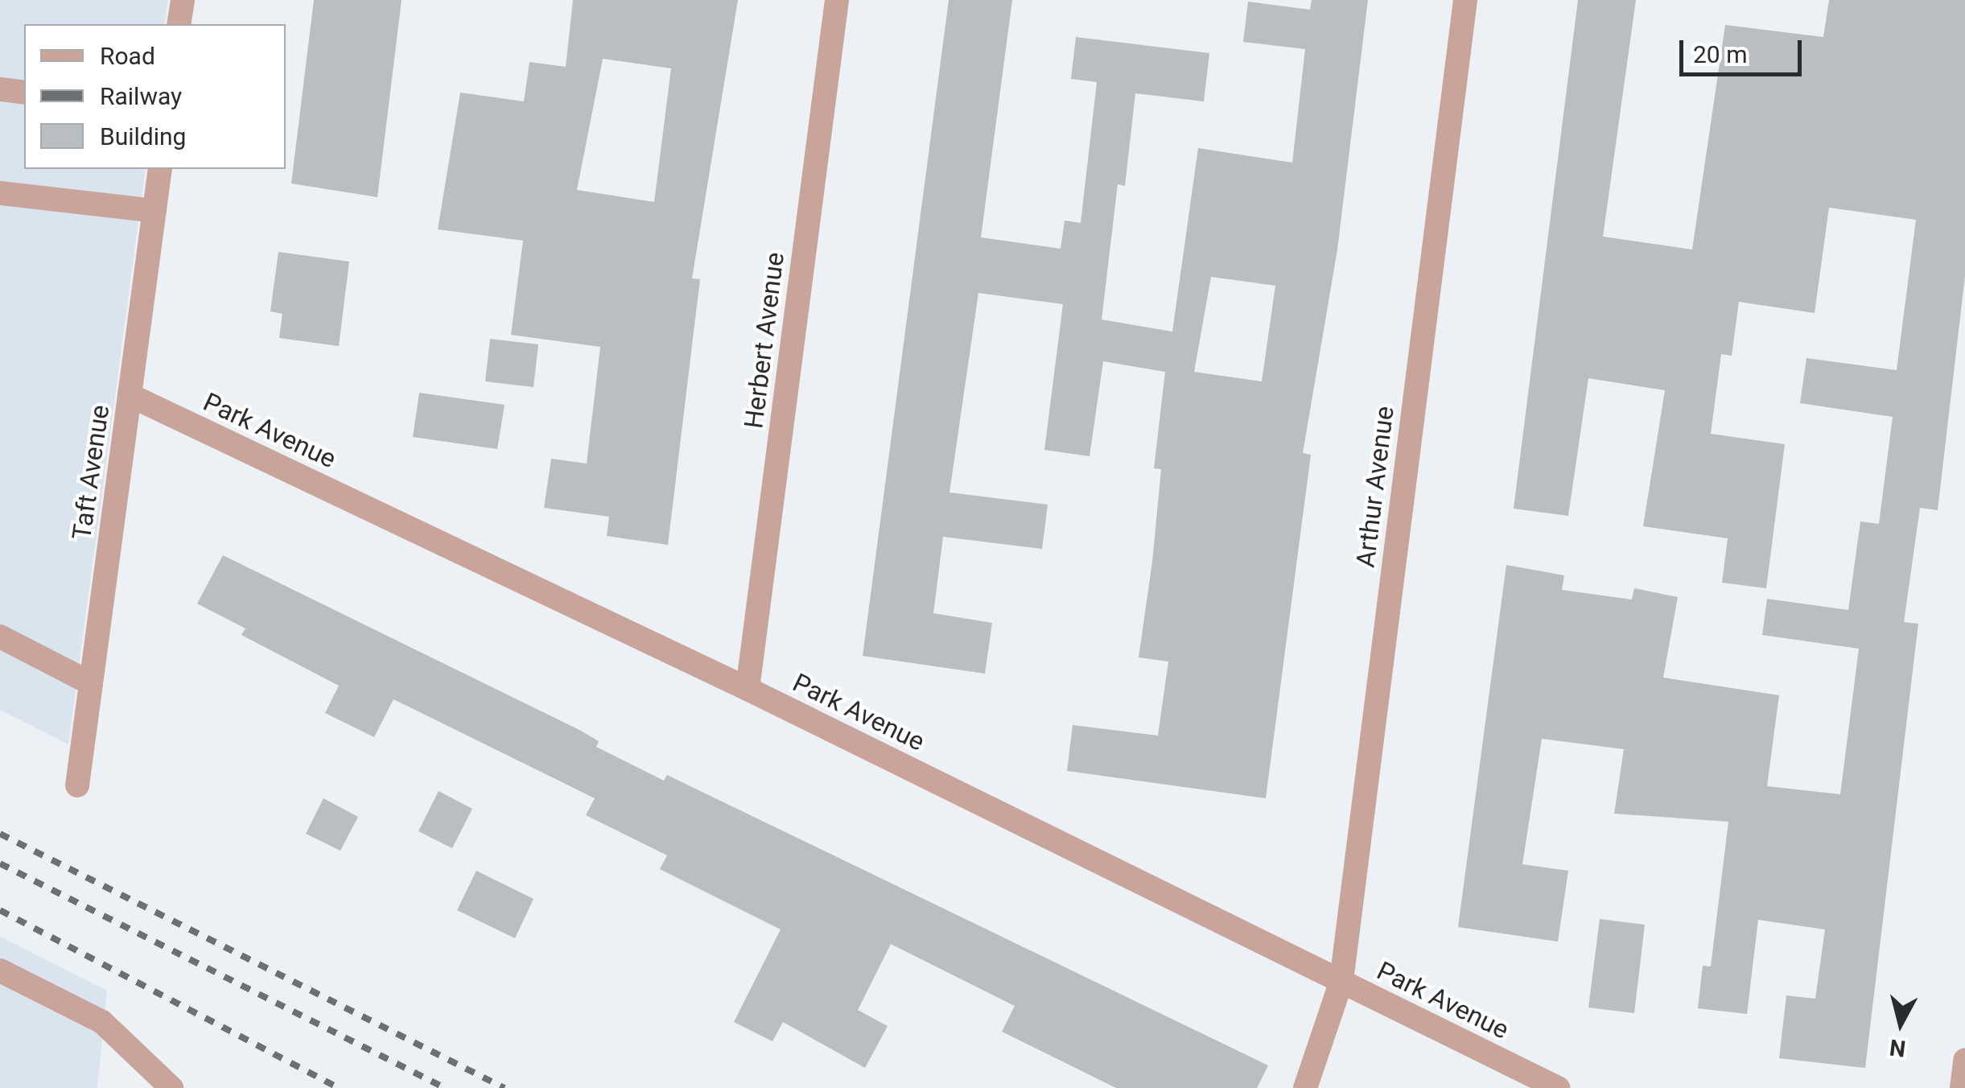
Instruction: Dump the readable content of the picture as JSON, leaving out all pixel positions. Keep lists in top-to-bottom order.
{
  "streets": {
    "street": [
      "Herbert Avenue",
      "Park Avenue",
      "Taft Avenue",
      "Arthur Avenue"
    ]
  },
  "crossings": [
    ["Herbert Avenue", "Park Avenue"],
    ["Park Avenue", "Taft Avenue"],
    ["Park Avenue", "Arthur Avenue"]
  ],
  "legend": ["Road", "Railway", "Building"],
  "scale_bar": "20 m",
  "north": "bottom"
}
